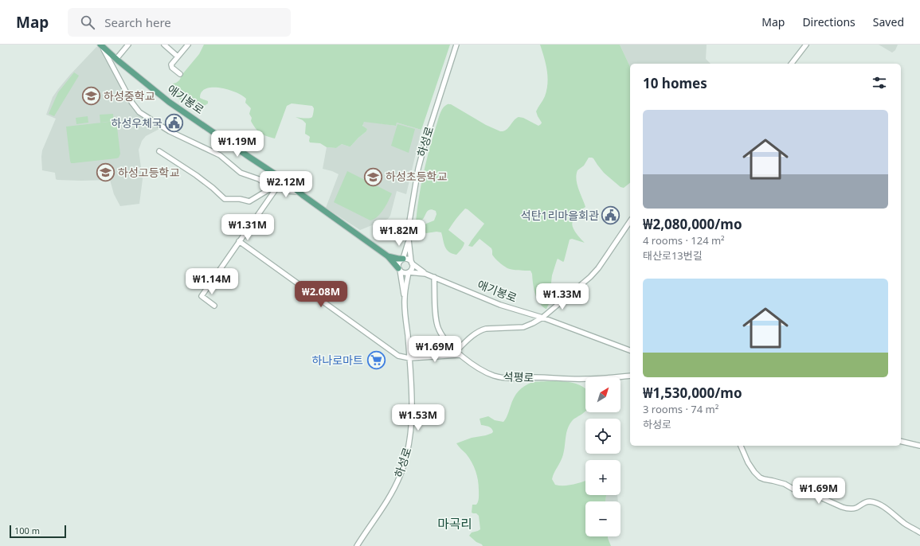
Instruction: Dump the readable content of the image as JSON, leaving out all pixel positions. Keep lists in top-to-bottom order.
{
  "streets": {
    "main road": ["애기봉로"],
    "street": ["하성로", "석평로"]
  },
  "crossings": [
    ["애기봉로", "하성로"],
    ["애기봉로", "석평로"]
  ],
  "districts": ["마곡리"],
  "places": {
    "school or university": ["하성중학교", "하성고등학교", "하성초등학교"],
    "public building": ["하성우체국", "석탄1리마을회관"],
    "supermarket": ["하나로마트"]
  },
  "scale_bar": "100 m",
  "north": "top right",
  "page": {
    "header": "Map",
    "search": "Search here",
    "nav": ["Map", "Directions", "Saved"],
    "heading": "10 homes",
    "list": [
      {
        "name": "₩2,080,000/mo",
        "note": "4 rooms · 124 m² · 태산로13번길"
      },
      {
        "name": "₩1,530,000/mo",
        "note": "3 rooms · 74 m² · 하성로"
      }
    ],
    "price": [
      "₩1.19M",
      "₩2.12M",
      "₩1.31M",
      "₩1.82M",
      "₩1.14M",
      "₩2.08M",
      "₩1.33M",
      "₩1.69M",
      "₩1.53M",
      "₩1.69M"
    ],
    "map_buttons": ["+", "−"],
    "scale": "100 m"
  }
}
